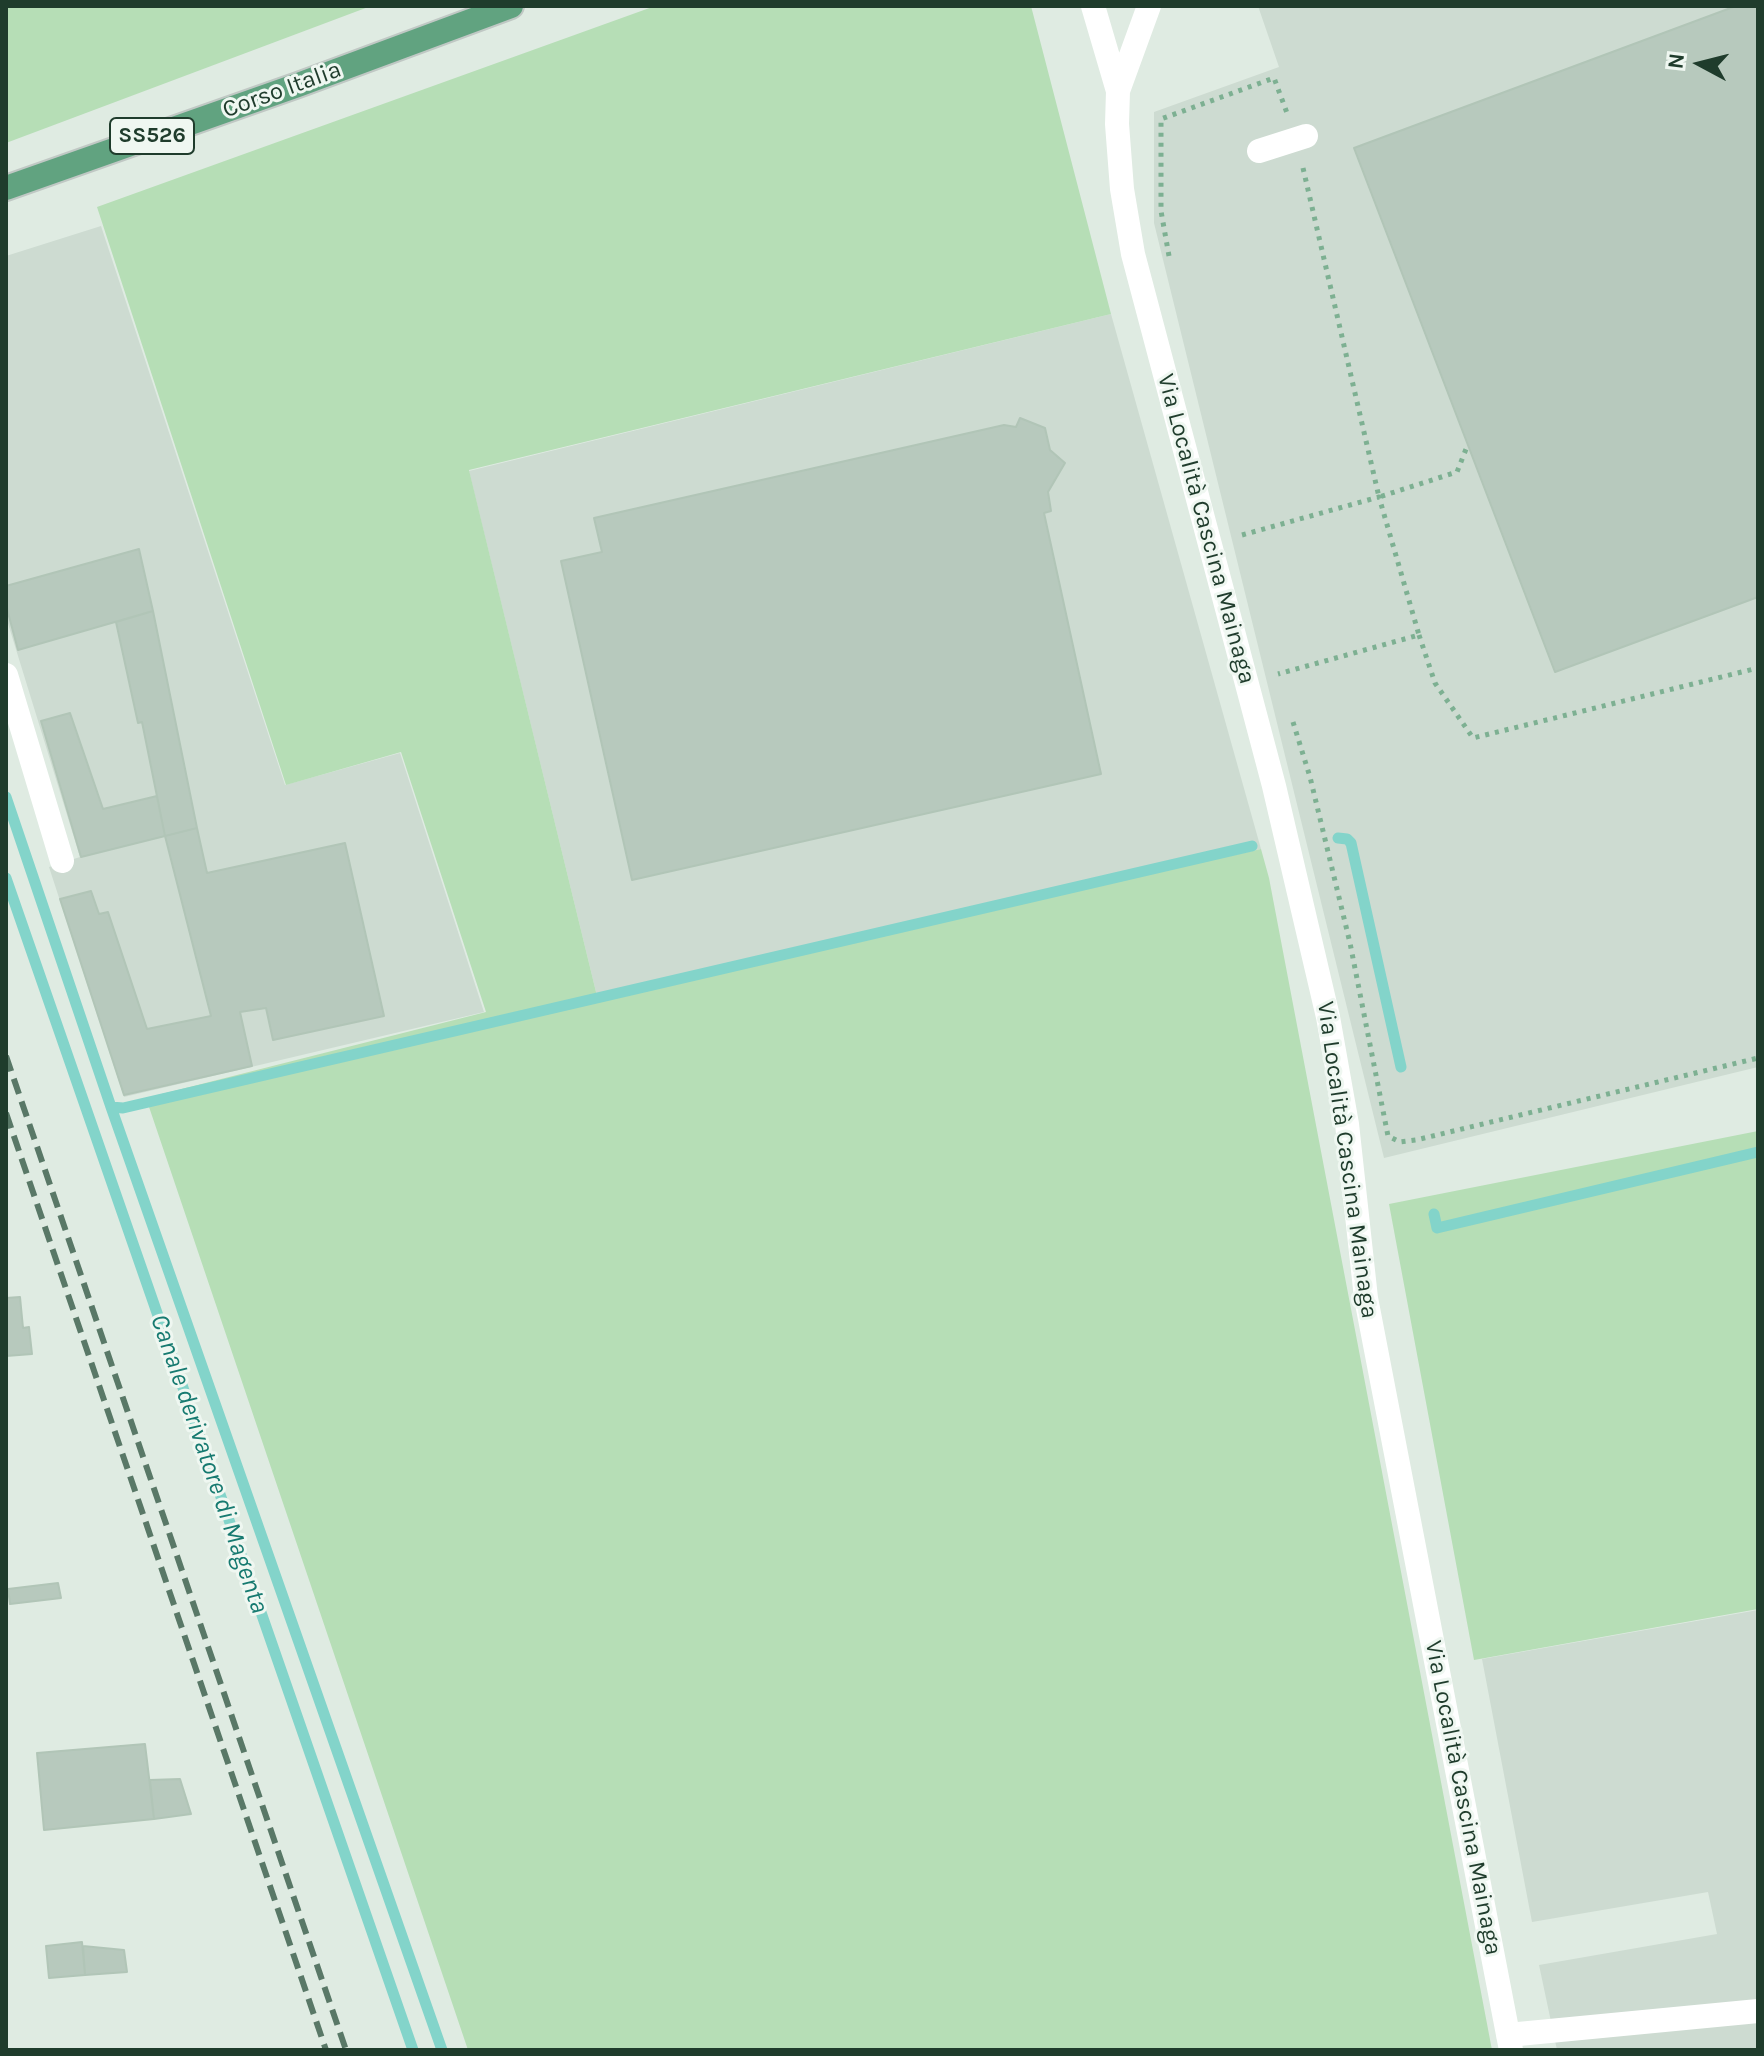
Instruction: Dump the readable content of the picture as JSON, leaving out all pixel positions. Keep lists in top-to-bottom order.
{
  "streets": {
    "main road": ["Corso Italia", "SS526"],
    "street": ["Via Località Cascina Mainaga"]
  },
  "water": ["Canale derivatore di Magenta"],
  "north": "left"
}
